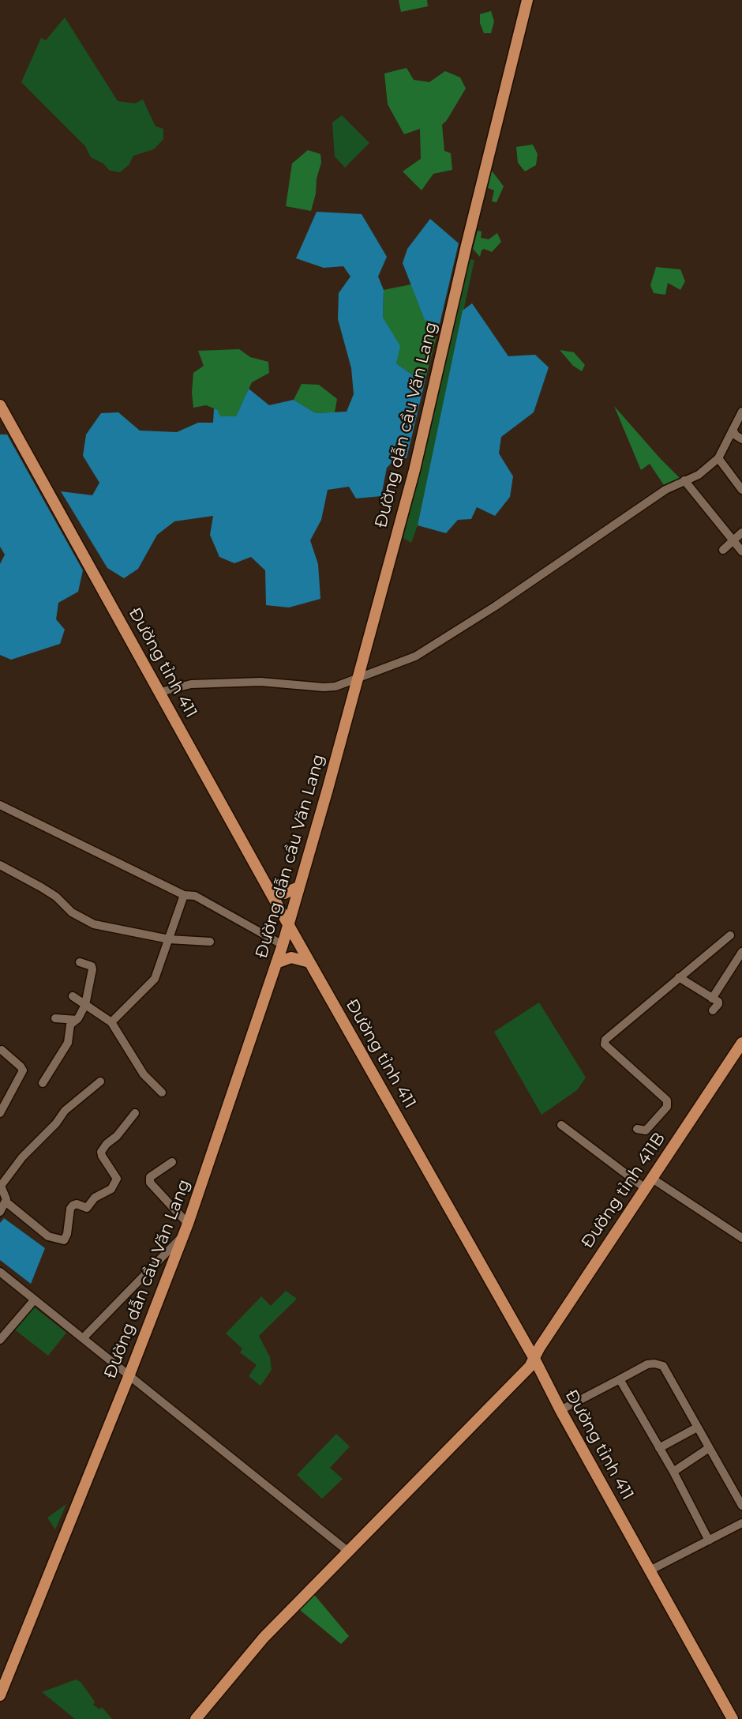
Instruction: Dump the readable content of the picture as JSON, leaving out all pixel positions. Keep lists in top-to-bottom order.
{
  "streets": {
    "main road": ["Đường dẫn cầu Văn Lang", "Đường tỉnh 411", "Đường tỉnh 411B"]
  },
  "crossings": [
    ["Đường dẫn cầu Văn Lang", "Đường tỉnh 411"],
    ["Đường tỉnh 411", "Đường tỉnh 411B"]
  ]
}
